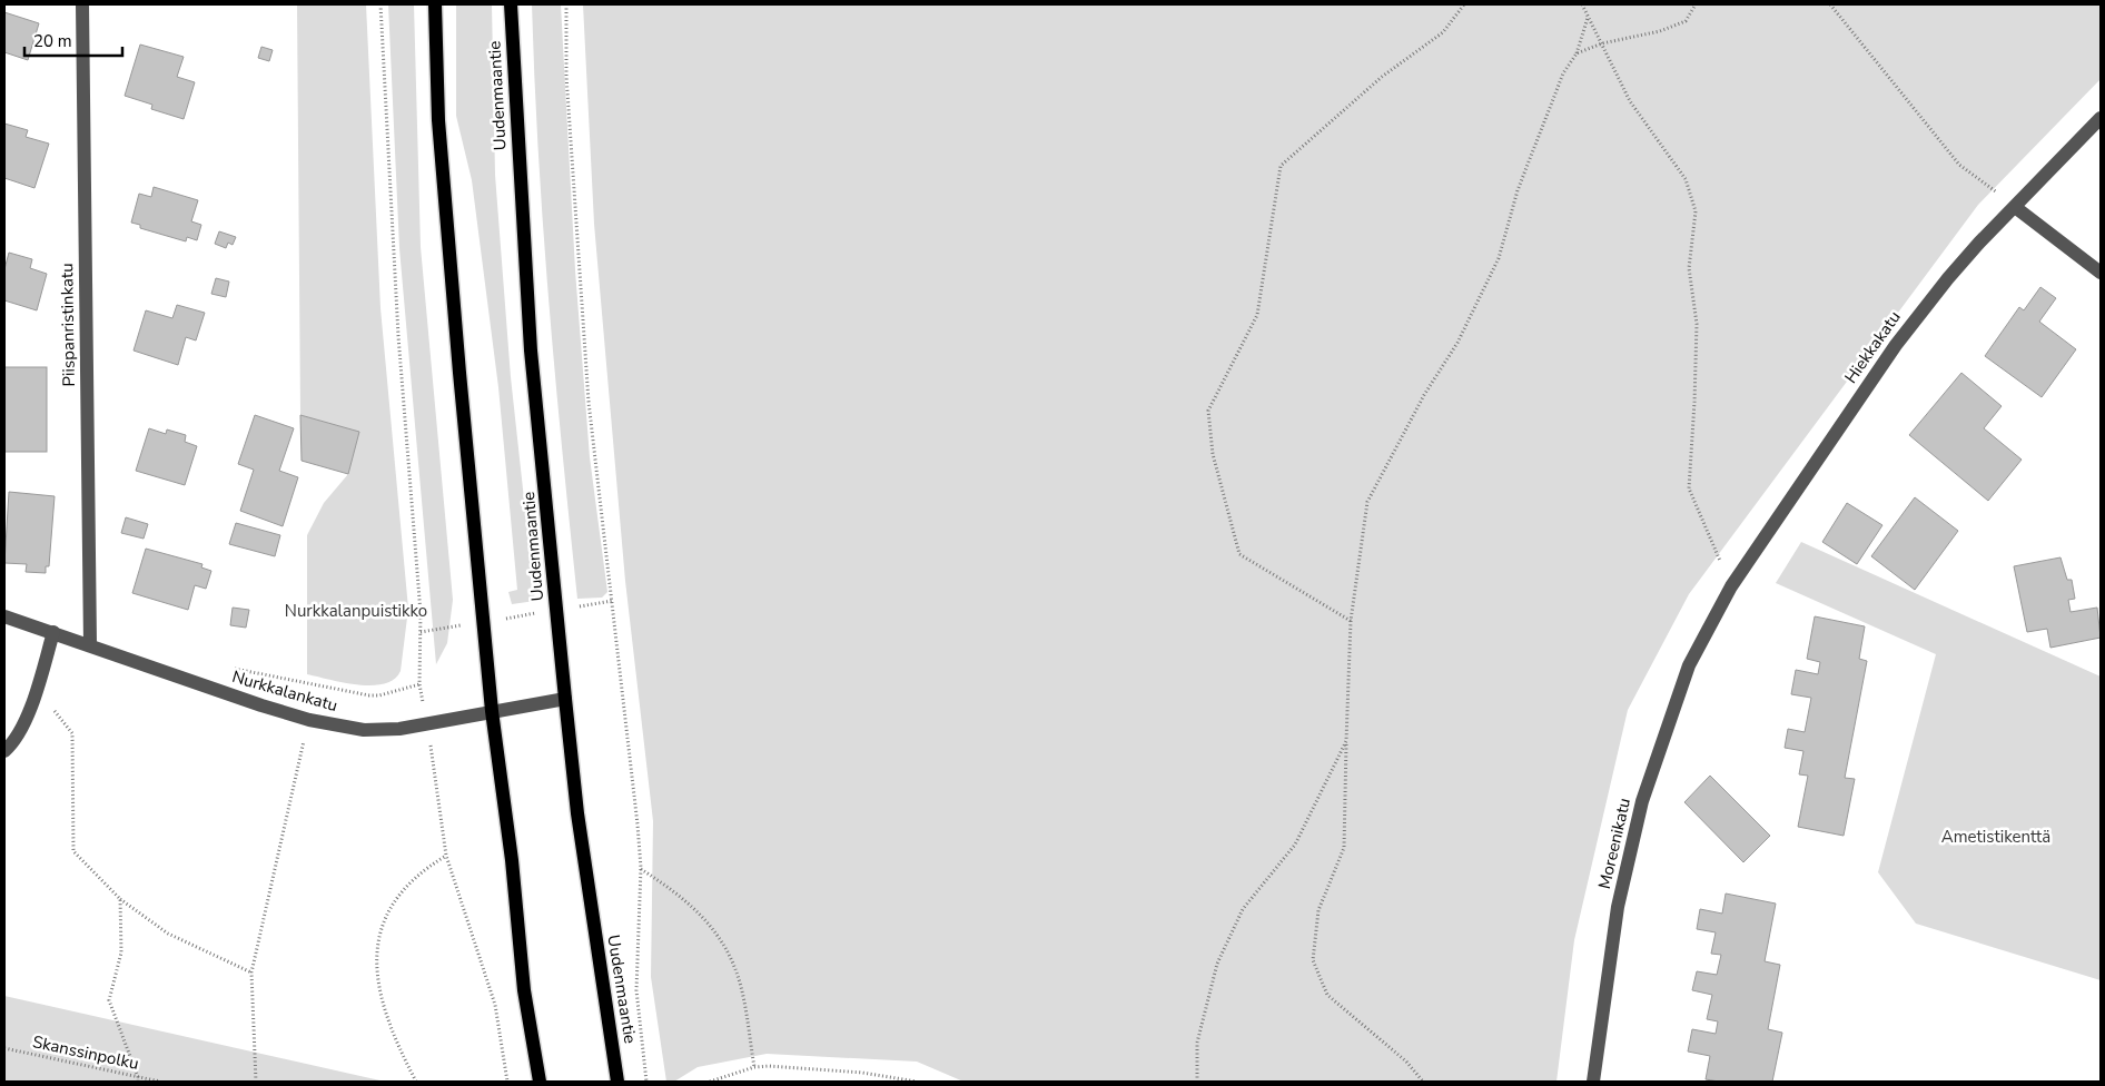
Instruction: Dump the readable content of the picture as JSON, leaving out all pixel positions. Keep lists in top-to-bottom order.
{
  "streets": {
    "main road": ["Uudenmaantie"],
    "street": [
      "Piispanristinkatu",
      "Hiekkakatu",
      "Nurkkalankatu",
      "Moreenikatu"
    ],
    "path": ["Skanssinpolku"]
  },
  "crossings": [
    ["Uudenmaantie", "Nurkkalankatu"],
    ["Piispanristinkatu", "Nurkkalankatu"],
    ["Hiekkakatu", "Moreenikatu"]
  ],
  "parks": ["Nurkkalanpuistikko", "Ametistikenttä"],
  "scale_bar": "20 m"
}
